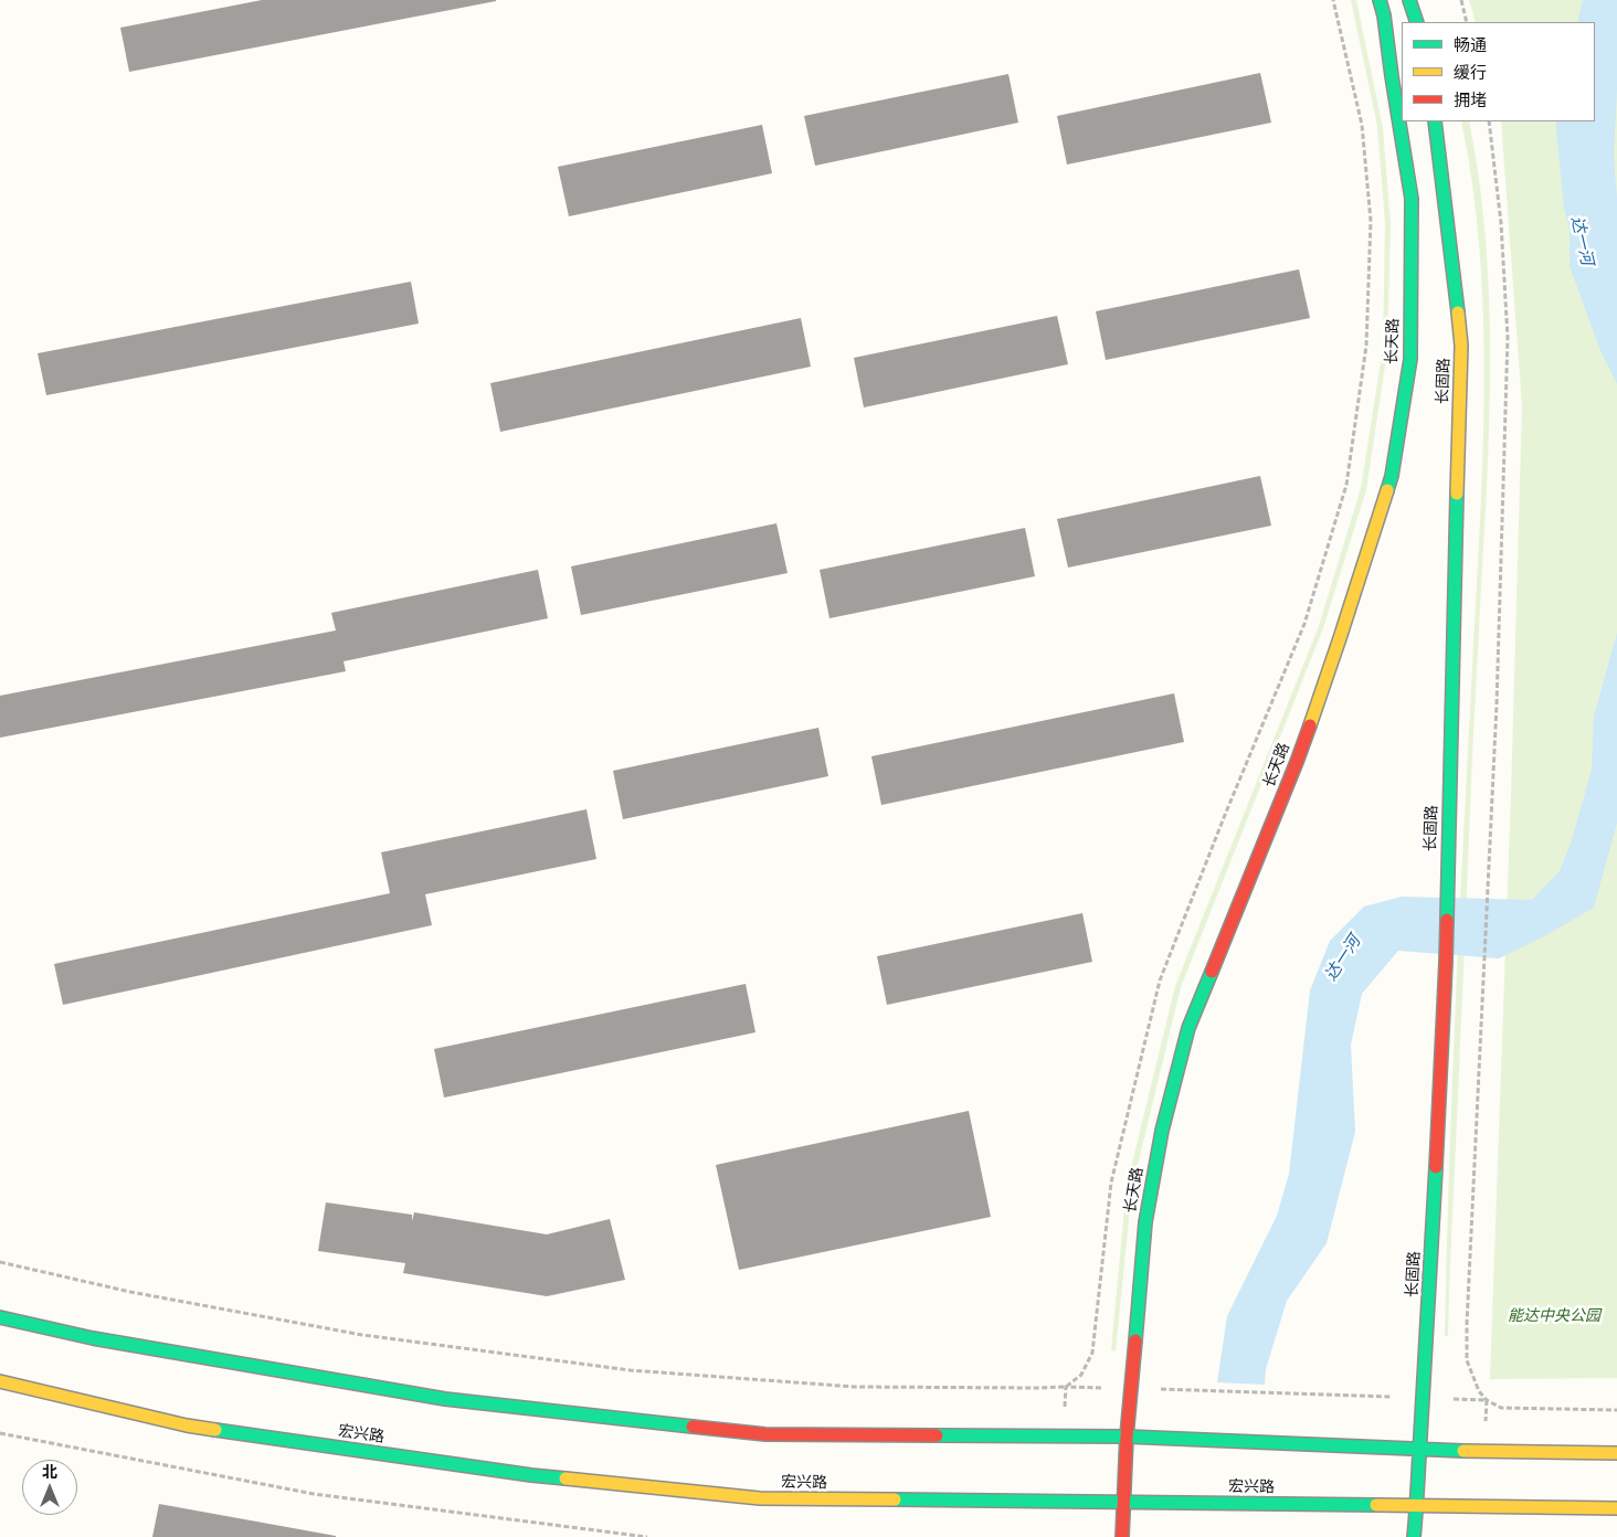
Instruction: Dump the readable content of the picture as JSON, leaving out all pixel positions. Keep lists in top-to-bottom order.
{
  "streets": {
    "main road": ["长天路", "长固路", "宏兴路"]
  },
  "crossings": [
    ["长天路", "宏兴路"],
    ["长固路", "宏兴路"]
  ],
  "water": ["达一河"],
  "parks": ["能达中央公园"],
  "legend": ["畅通", "缓行", "拥堵"],
  "north": "top"
}
